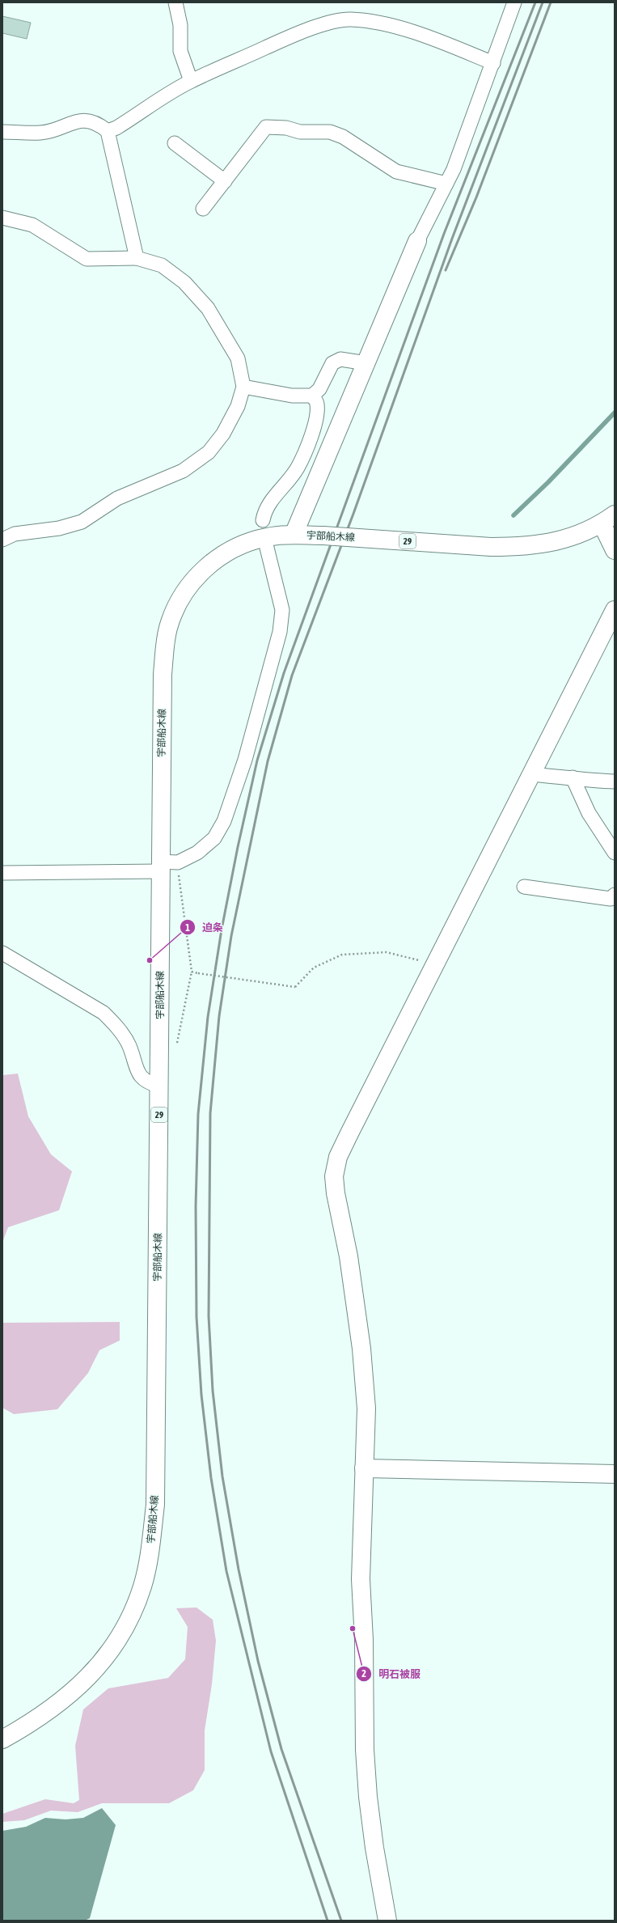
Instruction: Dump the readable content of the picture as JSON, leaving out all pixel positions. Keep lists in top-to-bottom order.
{
  "streets": {
    "street": ["宇部船木線", "29"]
  },
  "places": ["迫条", "明石被服"]
}
